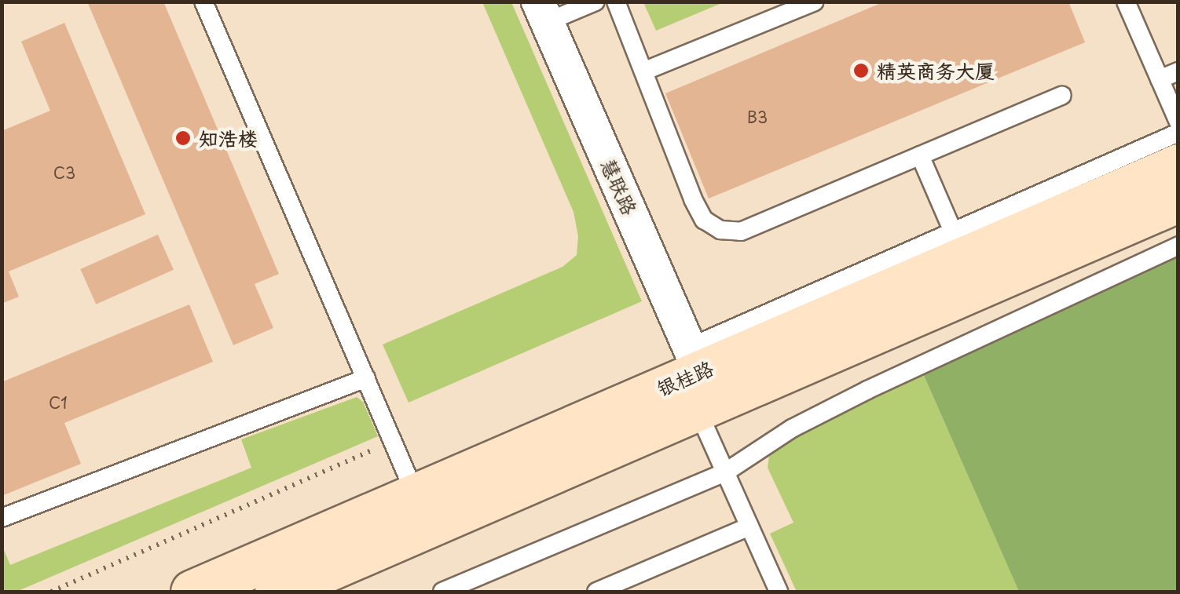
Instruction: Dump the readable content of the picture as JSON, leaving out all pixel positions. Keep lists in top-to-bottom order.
{
  "streets": {
    "street": ["慧联路", "银桂路"]
  },
  "crossings": [
    ["慧联路", "银桂路"]
  ],
  "places": ["精英商务大厦", "知浩楼"],
  "house_numbers": ["B3", "C3", "C1"]
}
